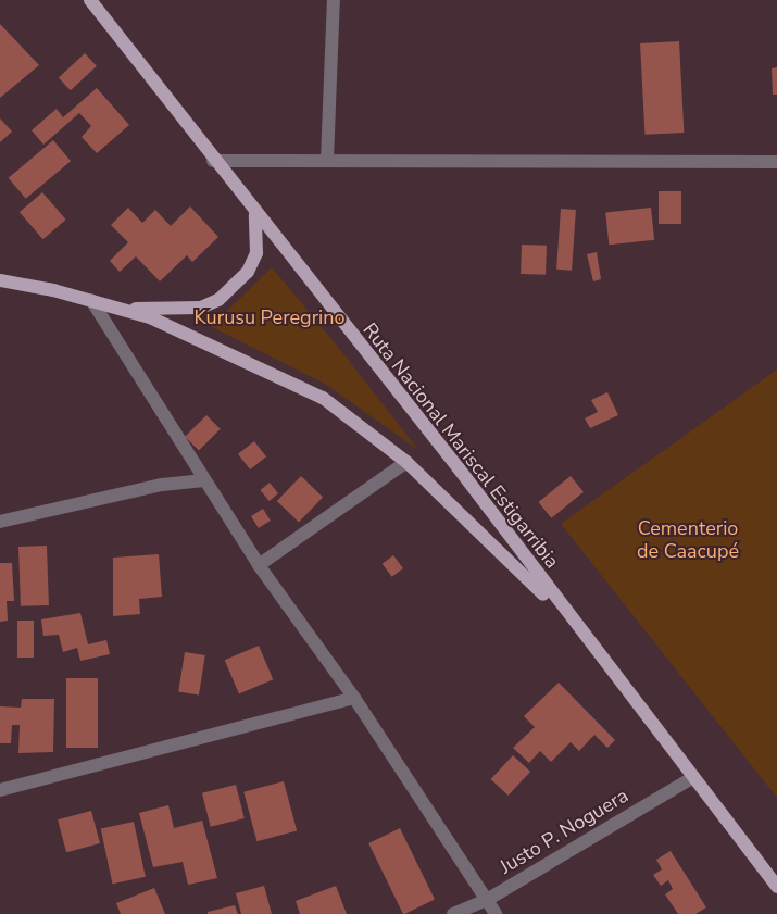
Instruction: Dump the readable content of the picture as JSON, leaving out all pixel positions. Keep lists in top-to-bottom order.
{
  "streets": {
    "main road": ["Ruta Nacional Mariscal Estigarribia"],
    "street": ["Justo P. Noguera"]
  },
  "crossings": [
    ["Ruta Nacional Mariscal Estigarribia", "Justo P. Noguera"]
  ],
  "parks": ["Kurusu Peregrino", "Cementerio de Caacupé"]
}
